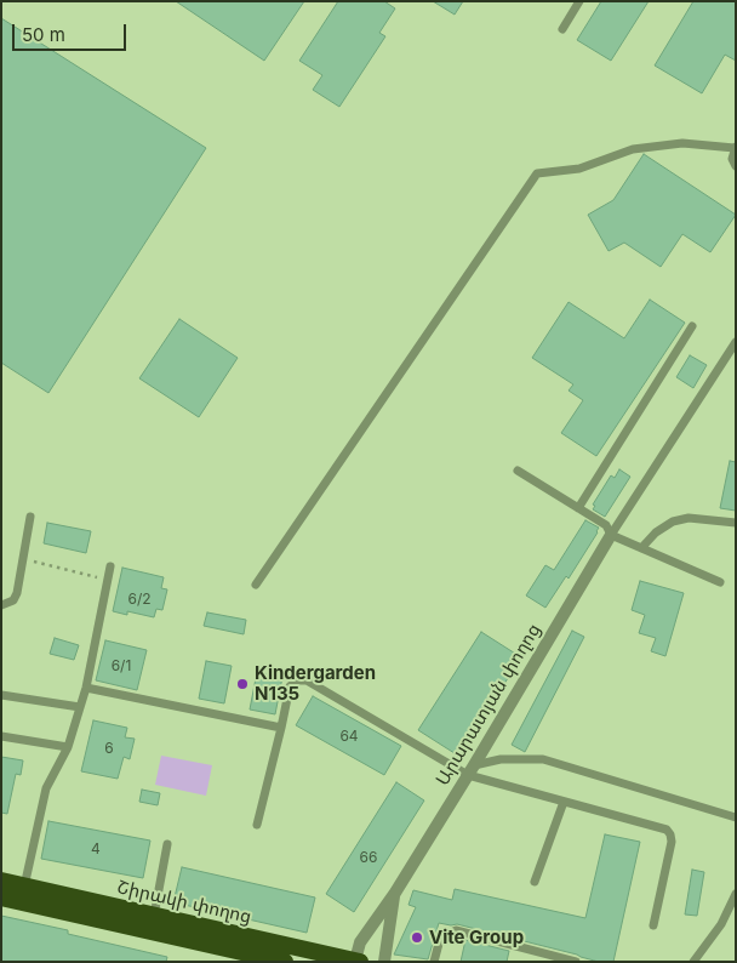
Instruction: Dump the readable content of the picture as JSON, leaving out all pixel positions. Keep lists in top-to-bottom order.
{
  "streets": {
    "highway": ["Շիրակի փողոց"],
    "street": ["Արարատյան փողոց"]
  },
  "crossings": [
    ["Արարատյան փողոց", "Շիրակի փողոց"]
  ],
  "places": ["Kindergarden N135", "Vite Group"],
  "house_numbers": [
    "6/2",
    "6/1",
    "64",
    "6",
    "4",
    "66"
  ],
  "scale_bar": "50 m"
}
